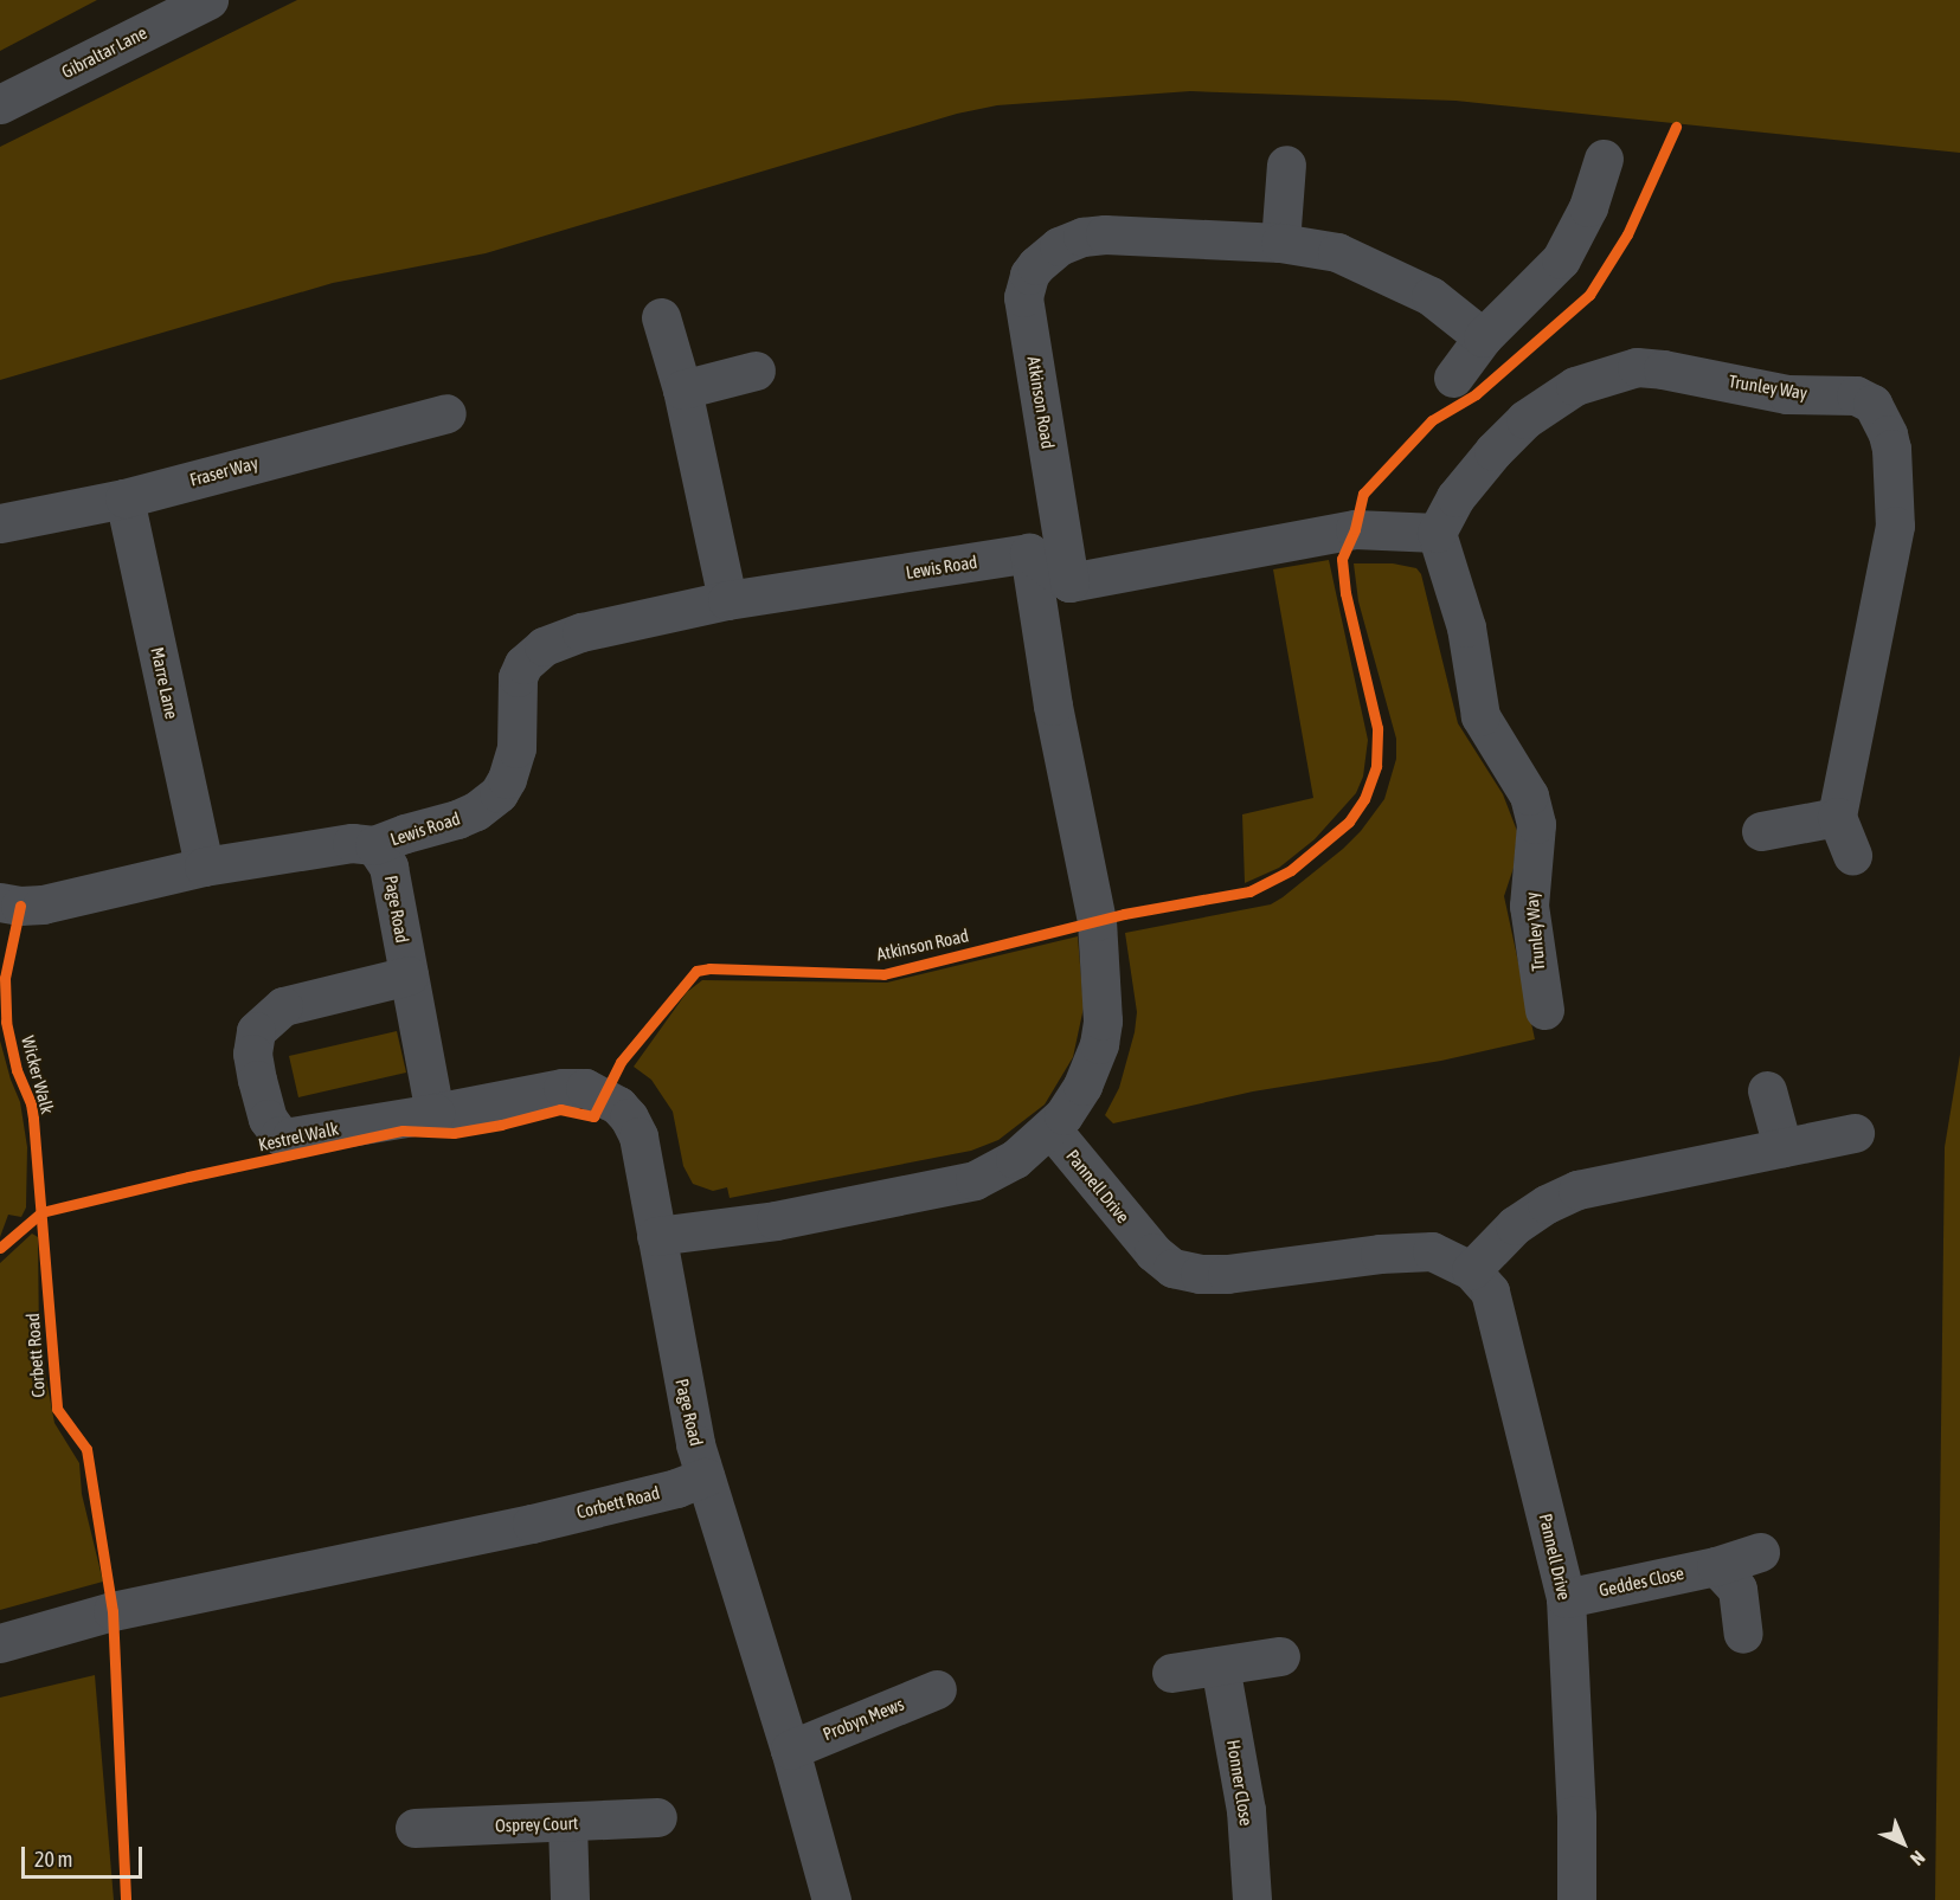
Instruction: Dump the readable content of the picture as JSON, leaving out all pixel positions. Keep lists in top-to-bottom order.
{
  "streets": {
    "street": [
      "Gibraltar Lane",
      "Trunley Way",
      "Atkinson Road",
      "Fraser Way",
      "Lewis Road",
      "Marre Lane",
      "Page Road",
      "Pannell Drive",
      "Corbett Road",
      "Geddes Close",
      "Probyn Mews",
      "Honner Close",
      "Osprey Court"
    ],
    "cycle path": ["Wicker Walk", "Kestrel Walk"]
  },
  "crossings": [
    ["Fraser Way", "Marre Lane"],
    ["Lewis Road", "Marre Lane"],
    ["Lewis Road", "Page Road"],
    ["Page Road", "Corbett Road"],
    ["Page Road", "Probyn Mews"],
    ["Pannell Drive", "Geddes Close"]
  ],
  "scale_bar": "20 m",
  "north": "bottom right"
}
